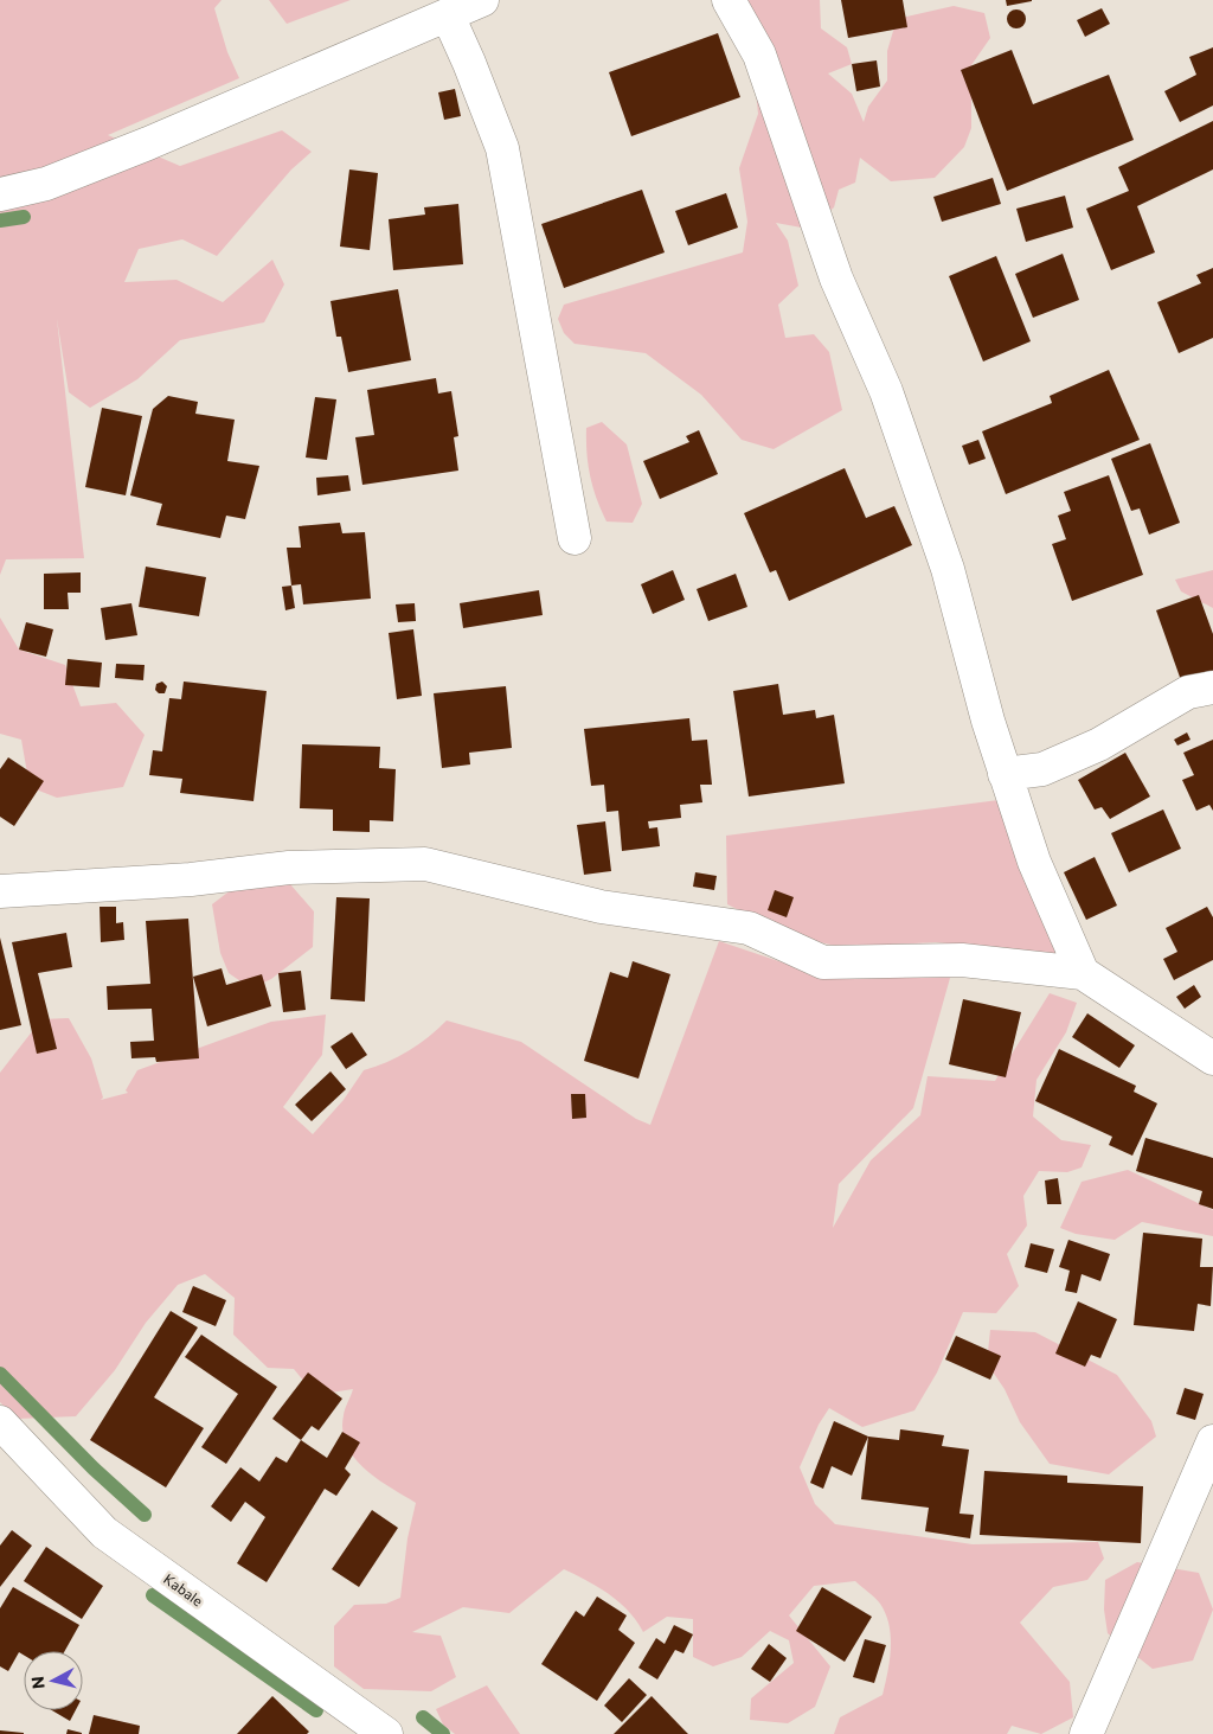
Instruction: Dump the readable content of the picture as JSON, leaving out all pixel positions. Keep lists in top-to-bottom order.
{
  "streets": {
    "street": ["Kabale"]
  },
  "north": "left"
}
